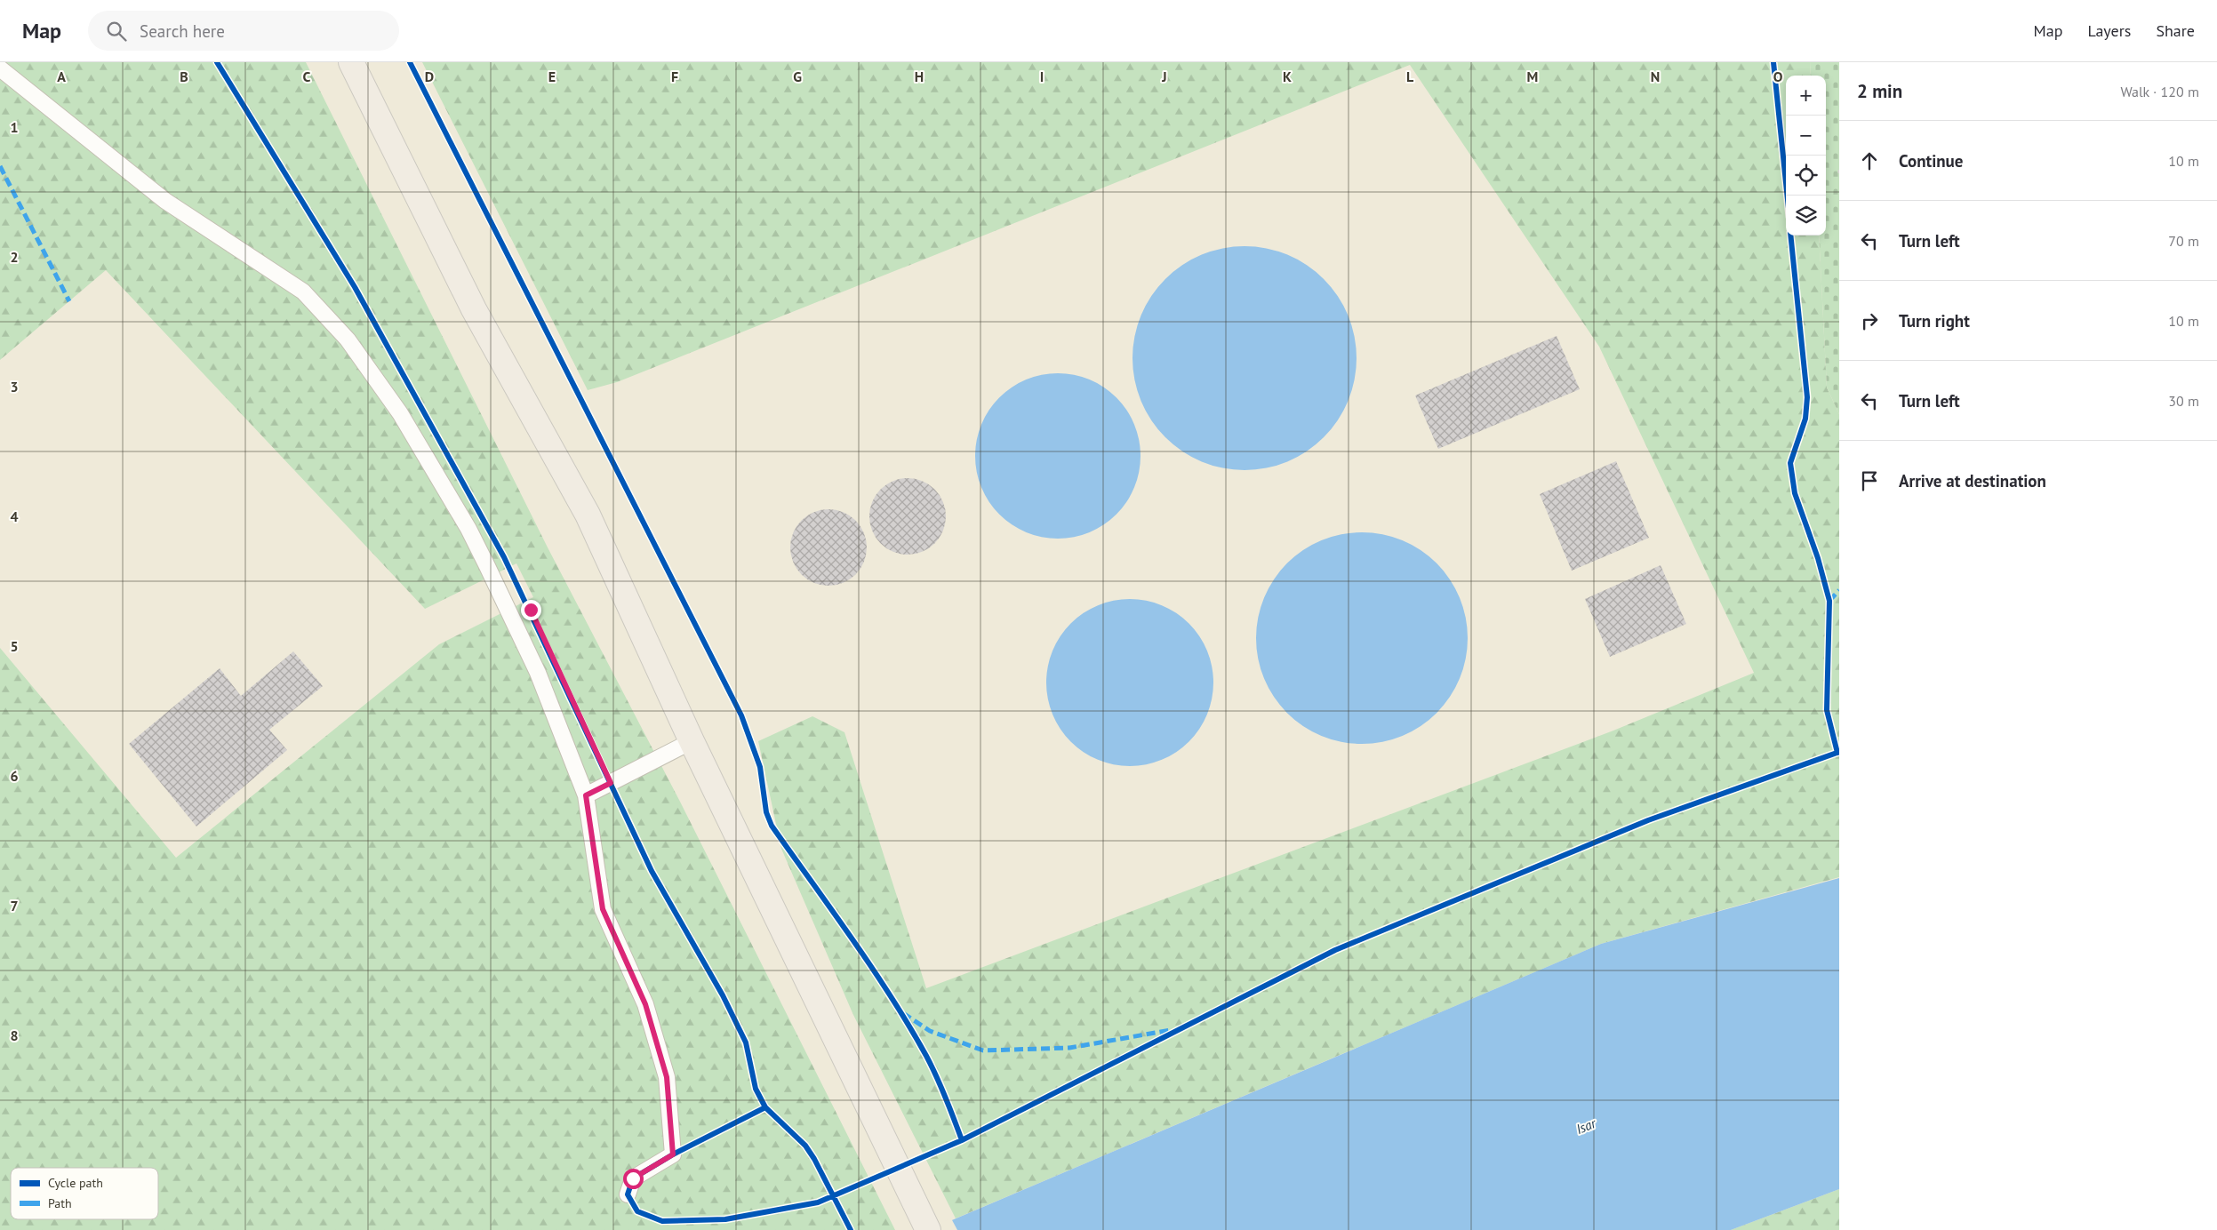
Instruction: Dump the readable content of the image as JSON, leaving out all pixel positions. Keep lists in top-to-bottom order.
{
  "water": ["Isar"],
  "legend": ["Cycle path", "Path"],
  "page": {
    "header": "Map",
    "search": "Search here",
    "nav": ["Map", "Layers", "Share"],
    "heading": ["2 min", "Walk · 120 m"],
    "map_buttons": ["+", "−"],
    "list": [
      ["Continue", "10 m"],
      ["Turn left", "70 m"],
      ["Turn right", "10 m"],
      ["Turn left", "30 m"],
      "Arrive at destination"
    ]
  },
  "grid": {
    "columns": [
      "A",
      "B",
      "C",
      "D",
      "E",
      "F",
      "G",
      "H",
      "I",
      "J",
      "K",
      "L",
      "M",
      "N",
      "O"
    ],
    "rows": [
      "1",
      "2",
      "3",
      "4",
      "5",
      "6",
      "7",
      "8"
    ]
  }
}
